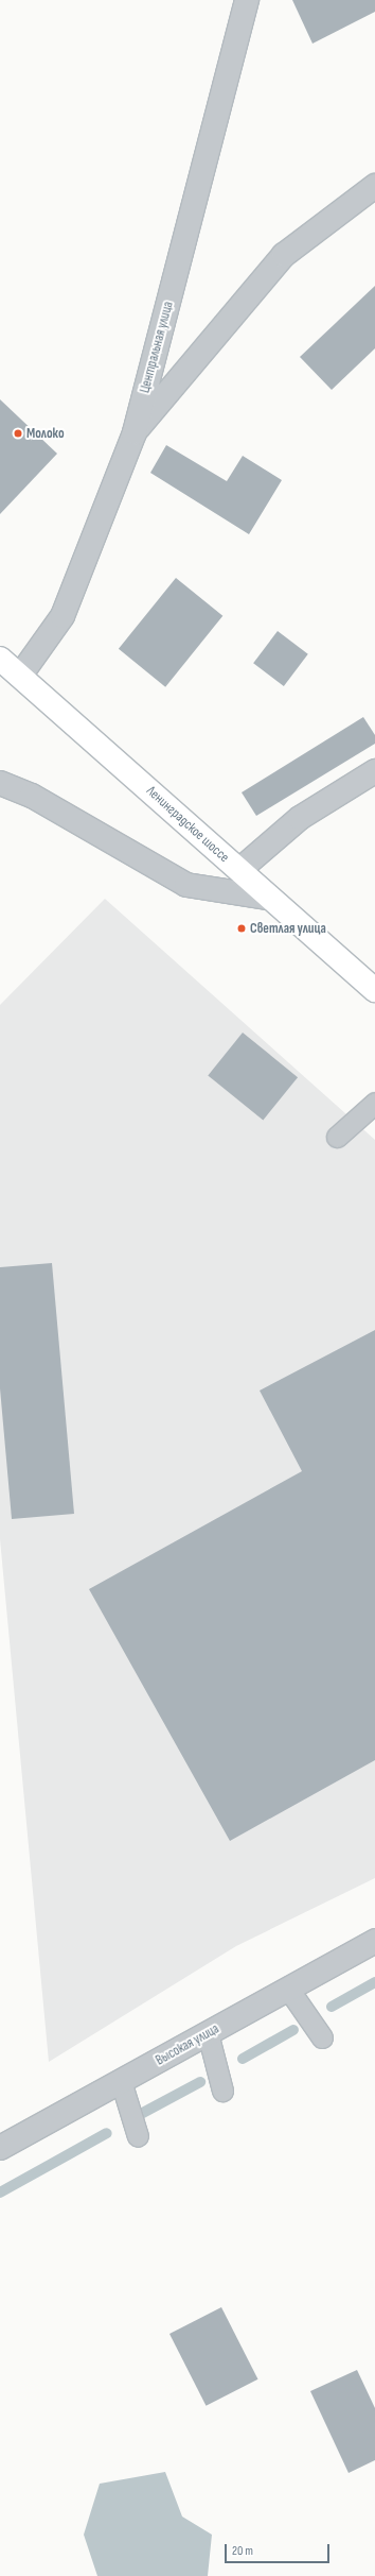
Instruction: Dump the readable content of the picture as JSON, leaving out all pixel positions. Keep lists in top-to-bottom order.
{
  "streets": {
    "main road": ["Ленинградское шоссе"],
    "street": ["Центральная улица", "Высокая улица"]
  },
  "crossings": [
    ["Центральная улица", "Ленинградское шоссе"]
  ],
  "places": ["Молоко", "Светлая улица"],
  "scale_bar": "20 m"
}
